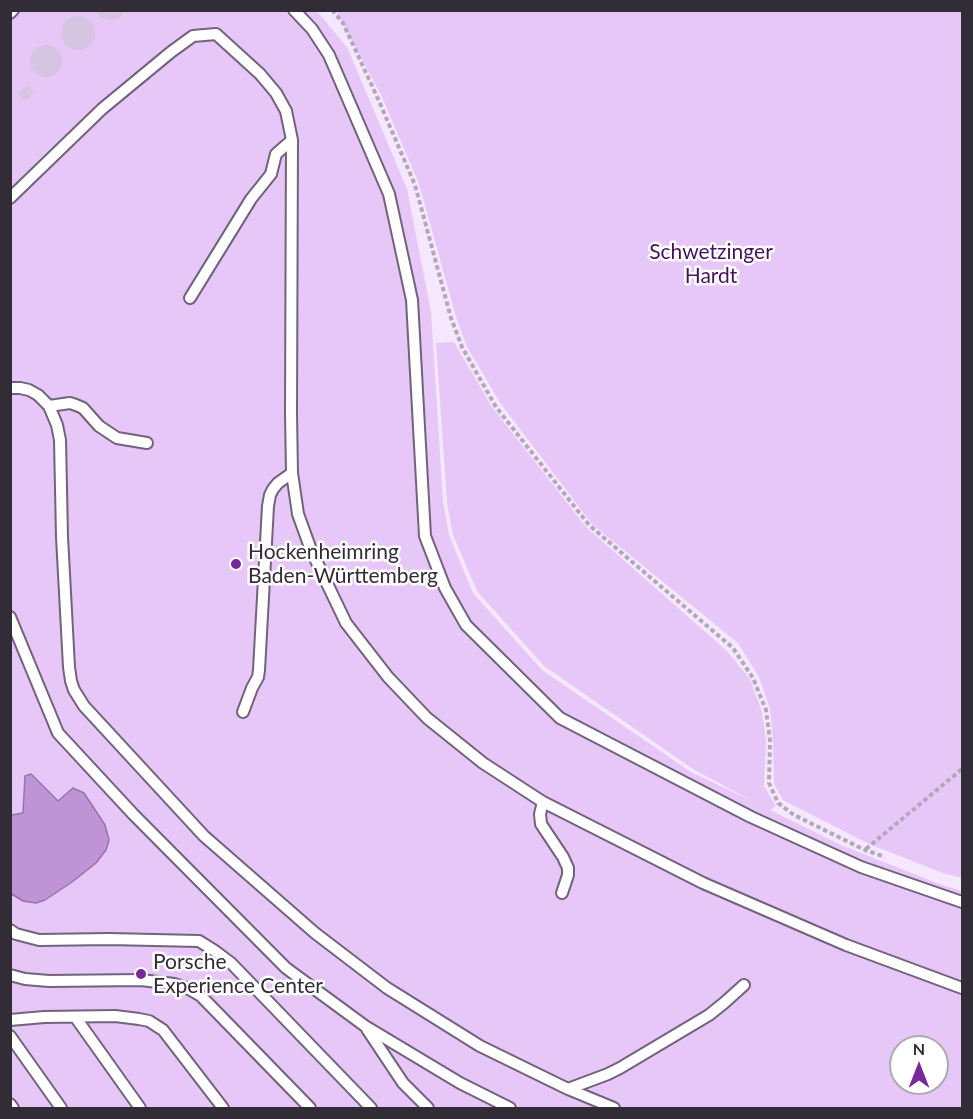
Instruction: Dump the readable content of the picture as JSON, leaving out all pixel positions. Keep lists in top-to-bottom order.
{
  "parks": ["Schwetzinger Hardt"],
  "places": ["Hockenheimring Baden-Württemberg", "Porsche Experience Center"],
  "north": "top"
}
